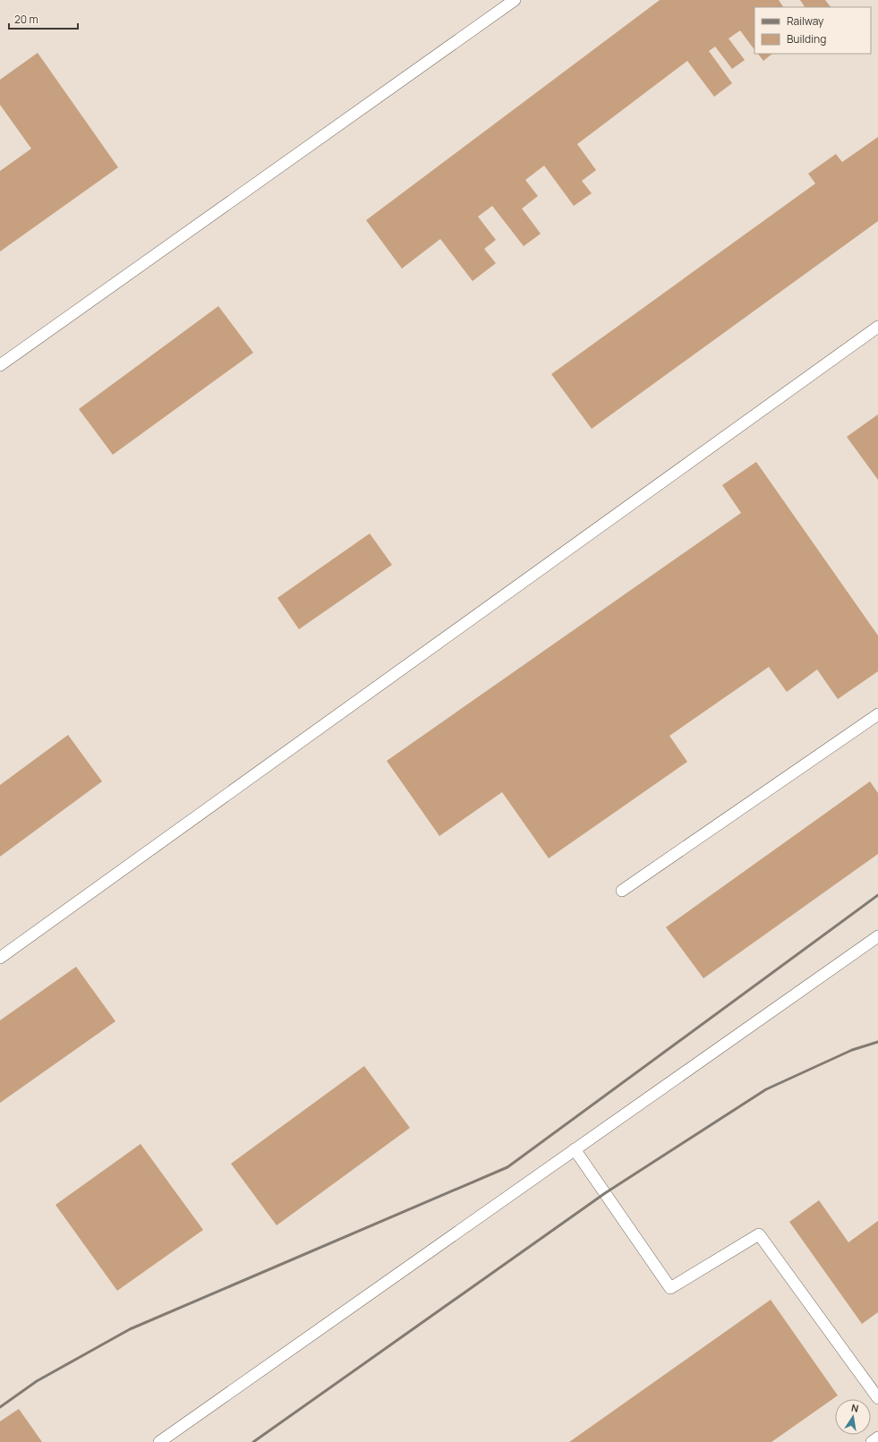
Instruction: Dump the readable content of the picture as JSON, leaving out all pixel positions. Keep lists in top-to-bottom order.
{
  "legend": ["Railway", "Building"],
  "scale_bar": "20 m",
  "north": "top"
}
